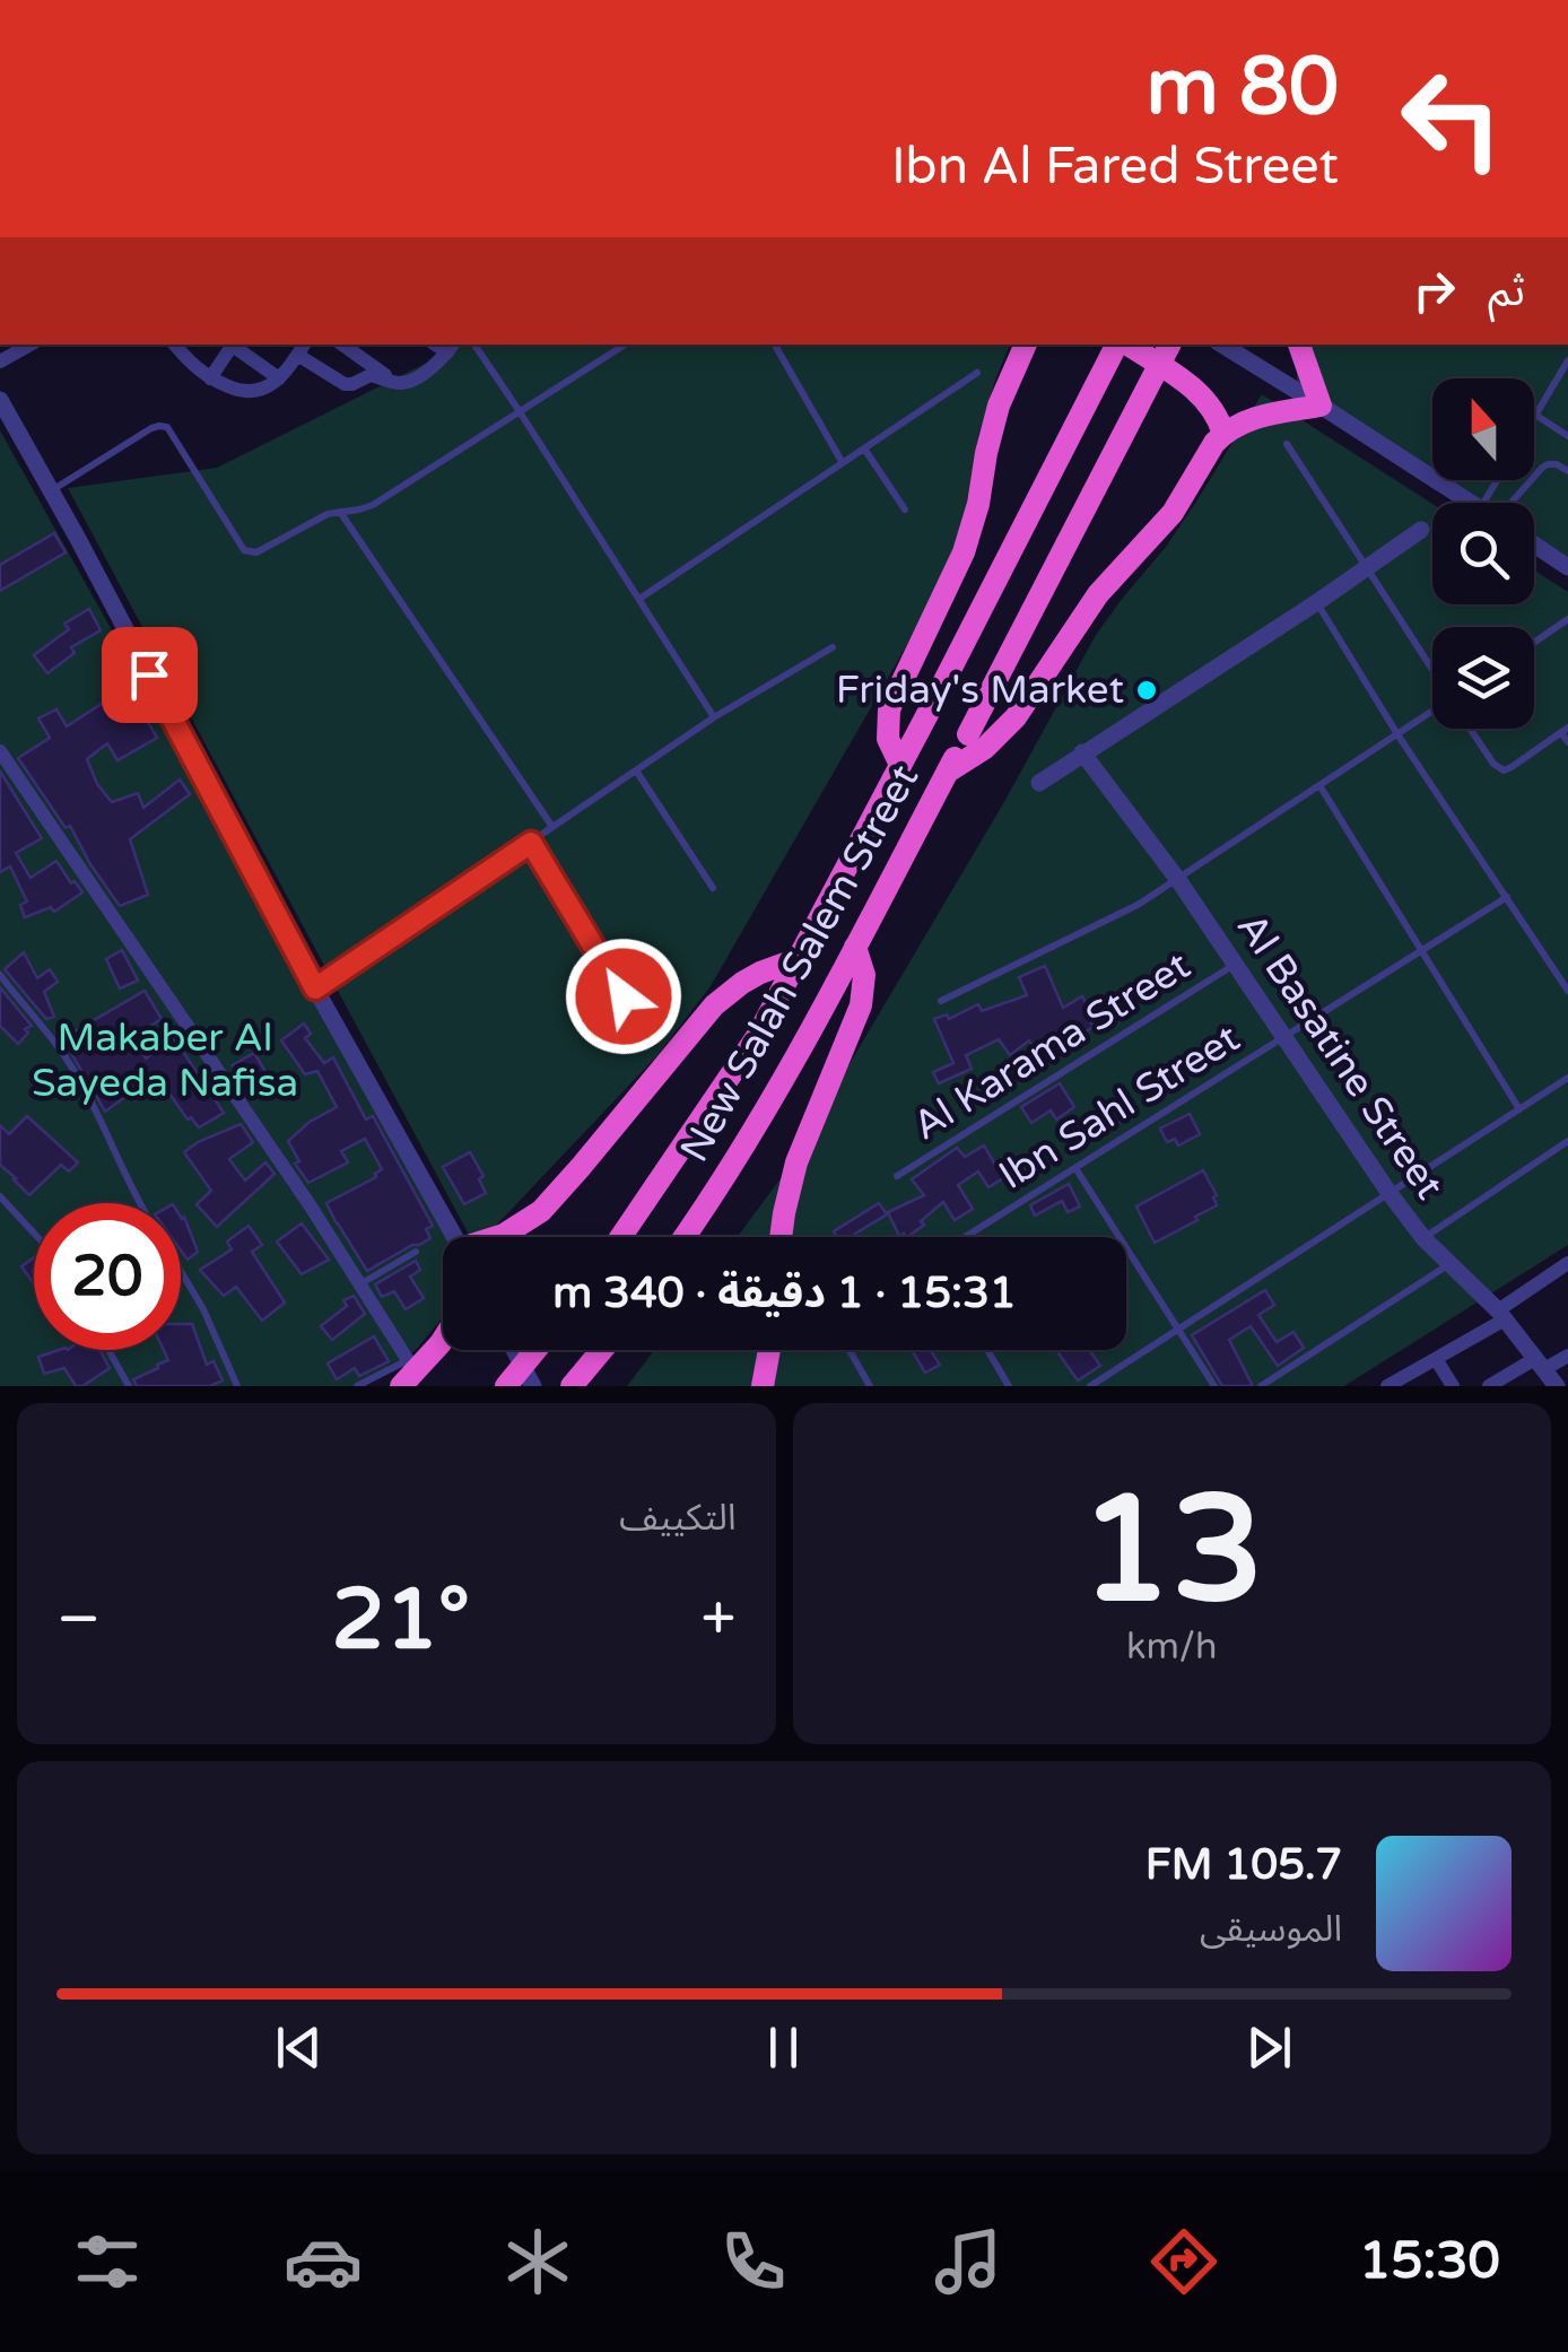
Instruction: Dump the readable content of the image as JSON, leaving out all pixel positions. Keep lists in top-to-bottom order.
{
  "streets": {
    "highway": ["New Salah Salem Street"],
    "street": ["Al Basatine Street"],
    "lane": ["Al Karama Street", "Ibn Sahl Street"]
  },
  "crossings": [
    ["Al Karama Street", "Al Basatine Street"],
    ["Al Basatine Street", "Ibn Sahl Street"]
  ],
  "parks": ["Makaber Al Sayeda Nafisa"],
  "places": ["Friday's Market"],
  "north": "top",
  "page": {
    "turn": ["80 m", "Ibn Al Fared Street"],
    "then": "ثم",
    "limit": "20",
    "trip": "15:31 · 1 دقيقة · 340 m",
    "tile": [
      ["13", "km/h"],
      "التكييف"
    ],
    "heat": ["−", "21°", "+"],
    "song": ["105.7 FM", "الموسيقى"],
    "tabs": "15:30"
  }
}
